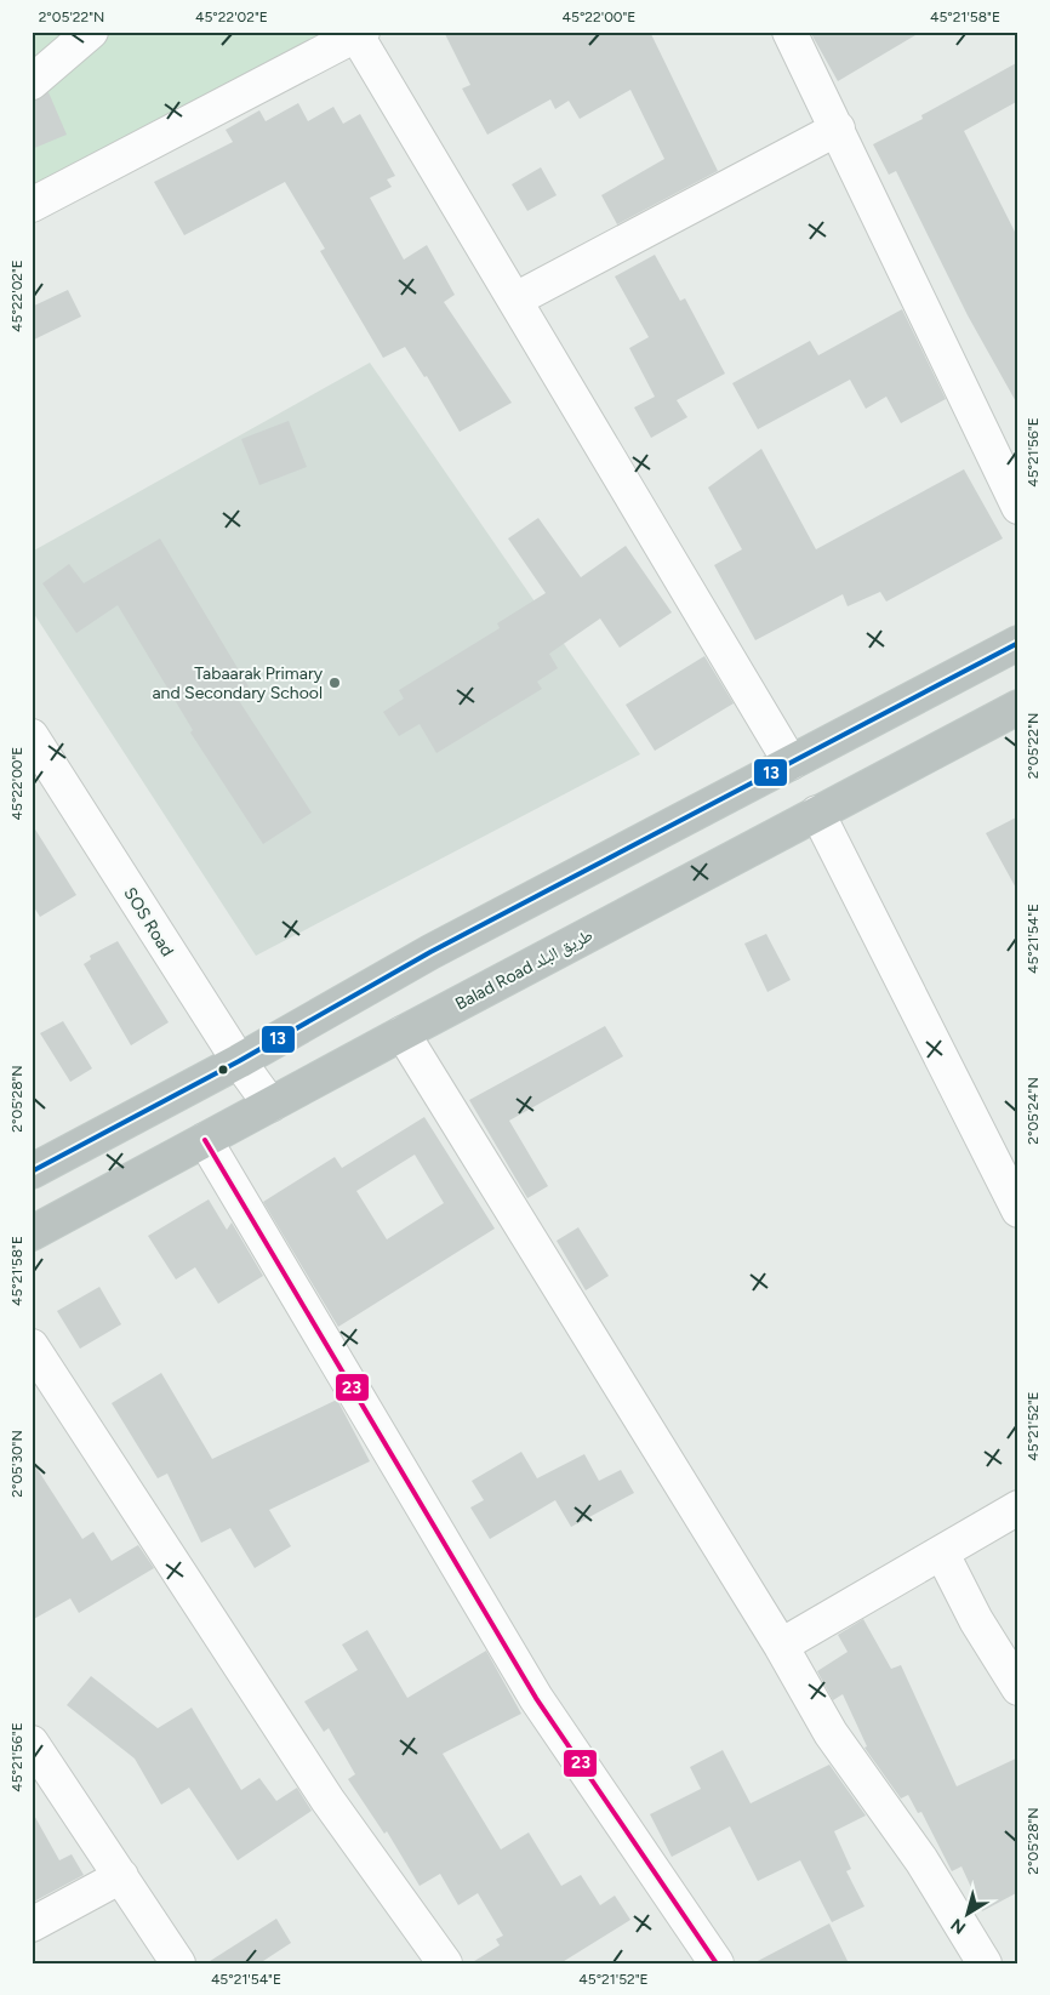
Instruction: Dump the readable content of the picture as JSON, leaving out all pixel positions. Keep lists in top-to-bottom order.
{
  "streets": {
    "highway": ["Balad Road طريق البلد"],
    "street": ["SOS Road"]
  },
  "crossings": [
    ["SOS Road", "Balad Road طريق البلد"]
  ],
  "places": ["Tabaarak Primary and Secondary School"],
  "lines": ["transit line 13", "transit line 23"],
  "north": "bottom left",
  "coordinates": [
    "2°05'22\"N",
    "45°22'02\"E",
    "45°22'00\"E",
    "45°21'58\"E",
    "45°21'56\"E",
    "45°21'54\"E",
    "2°05'28\"N",
    "2°05'24\"N",
    "45°21'52\"E",
    "2°05'30\"N"
  ]
}
